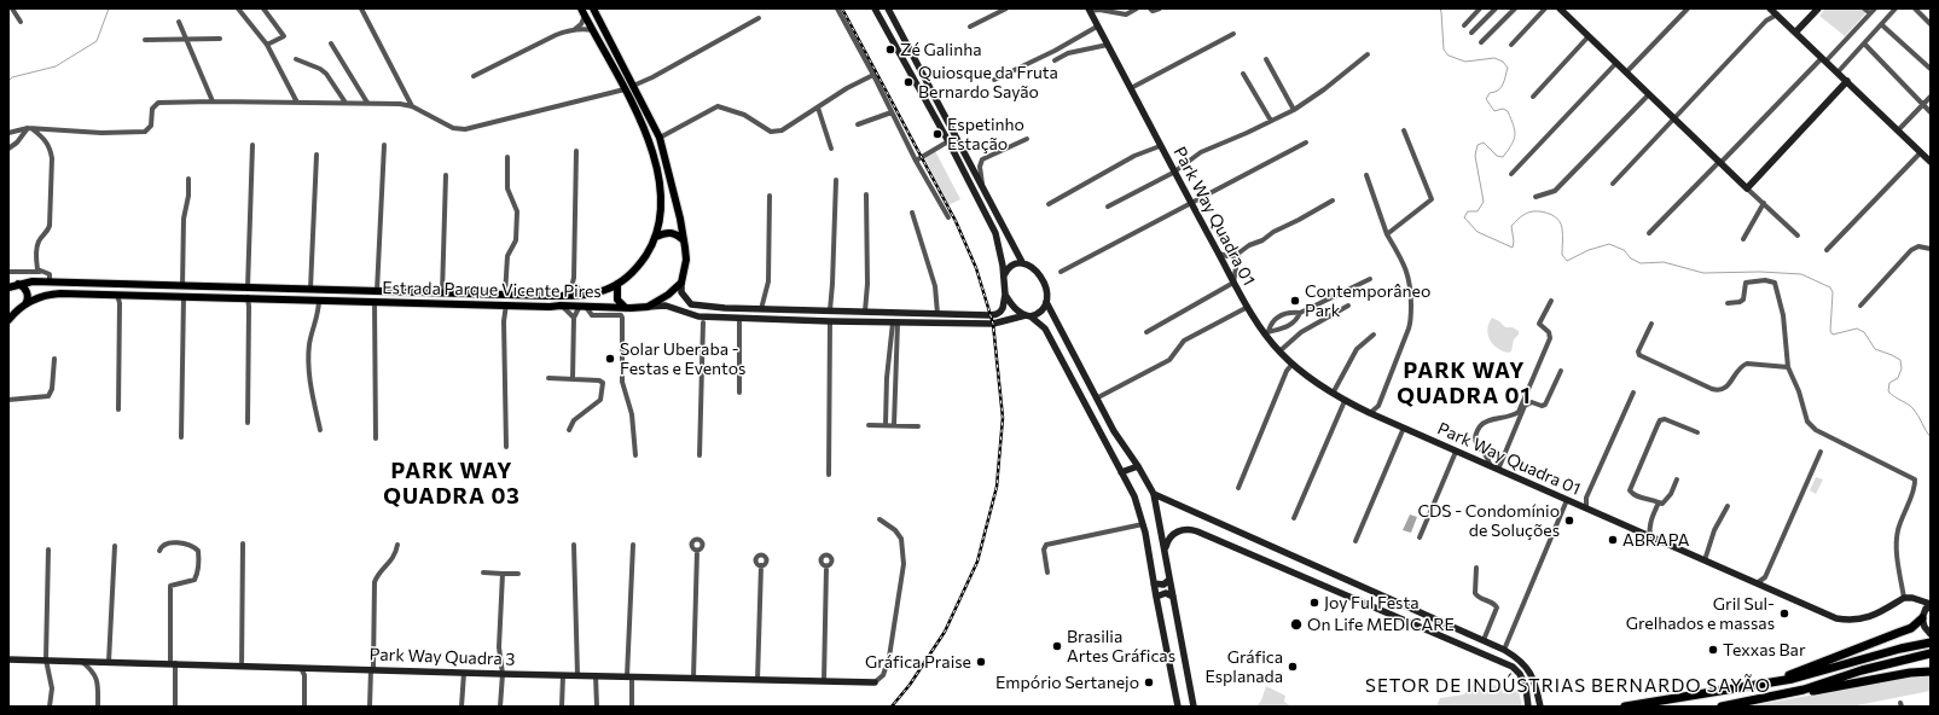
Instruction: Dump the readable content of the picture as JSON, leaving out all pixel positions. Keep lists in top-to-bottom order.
{
  "streets": {
    "main road": ["Park Way Quadra 01", "Estrada Parque Vicente Pires", "Park Way Quadra 3"]
  },
  "districts": ["PARK WAY QUADRA 01", "PARK WAY QUADRA 03", "SETOR DE INDÚSTRIAS BERNARDO SAYÃO"],
  "places": [
    "Zé Galinha",
    "Quiosque da Fruta Bernardo Sayão",
    "Espetinho Estação",
    "Contemporâneo Park",
    "Solar Uberaba - Festas e Eventos",
    "CDS - Condomínio de Soluções",
    "ABRAPA",
    "Joy Ful Festa",
    "Gril Sul- Grelhados e massas",
    "On Life MEDICARE",
    "Brasilia Artes Gráficas",
    "Texxas Bar",
    "Gráfica Praise",
    "Gráfica Esplanada",
    "Empório Sertanejo"
  ]
}
